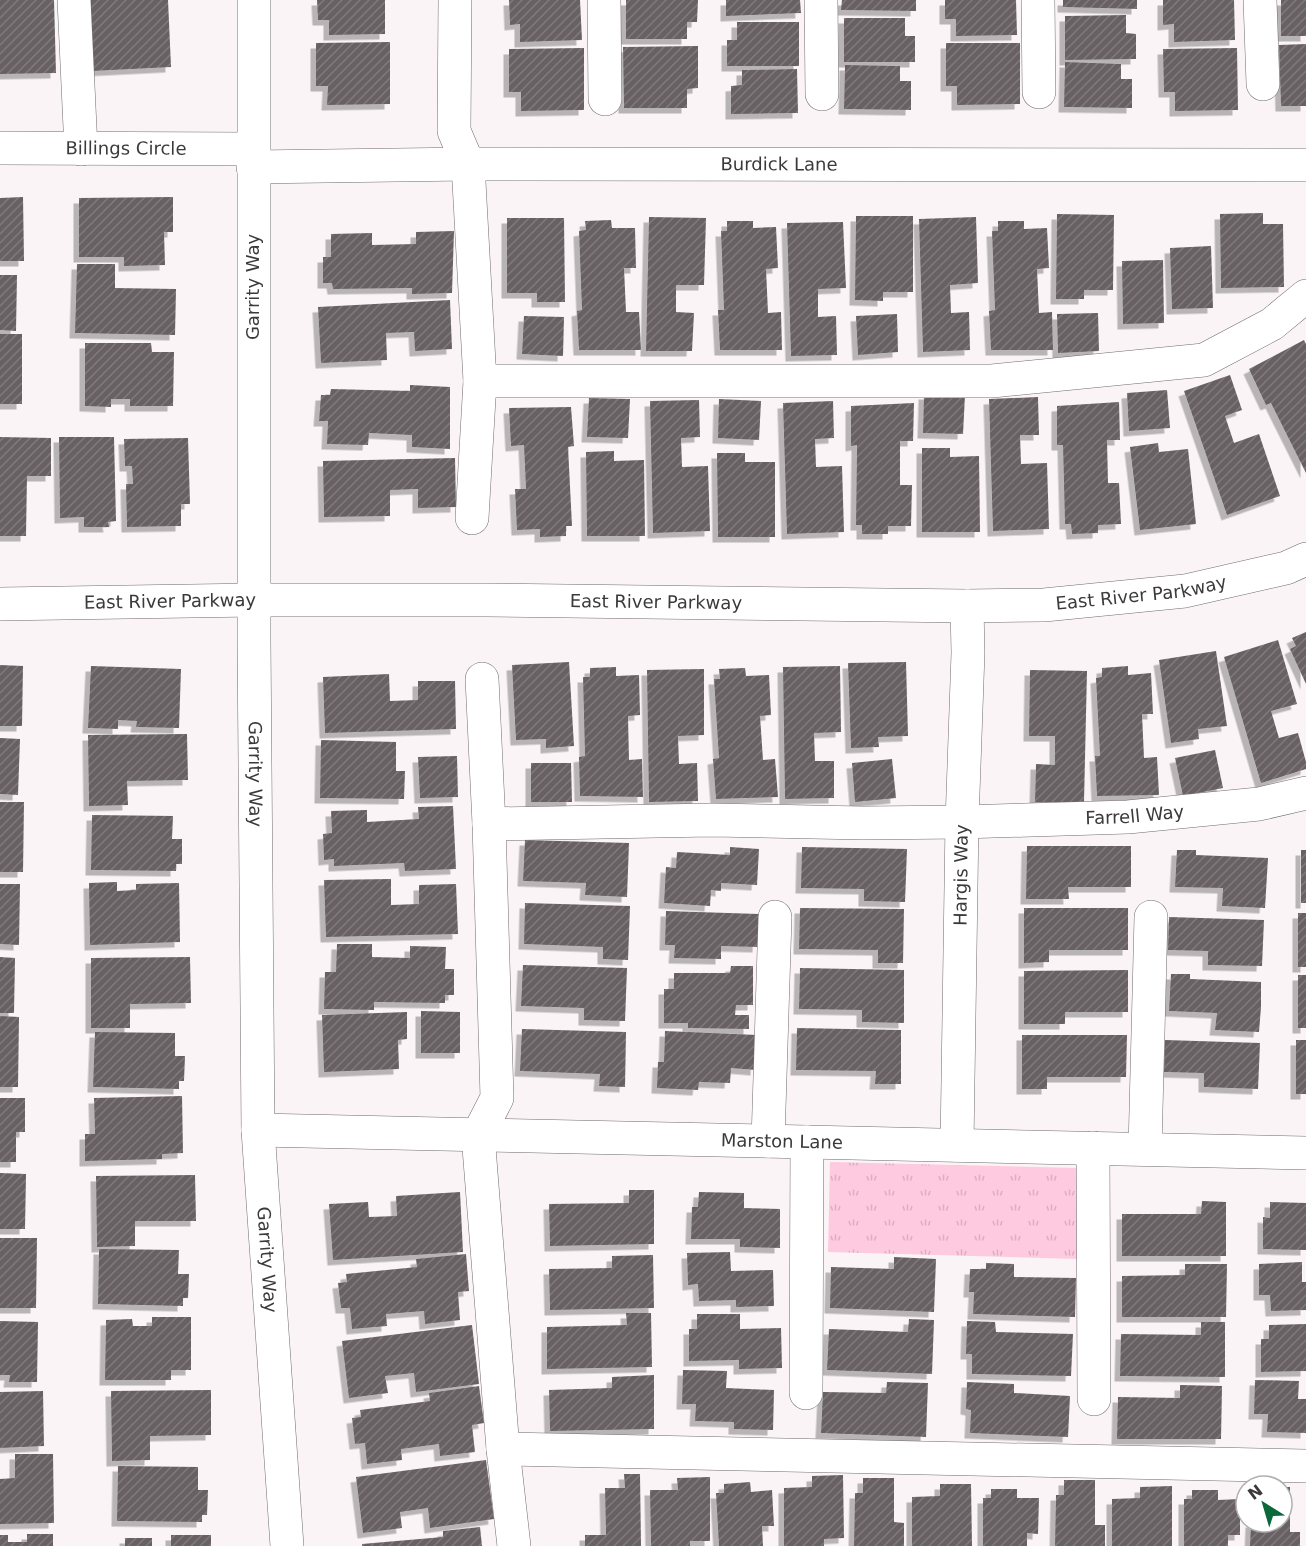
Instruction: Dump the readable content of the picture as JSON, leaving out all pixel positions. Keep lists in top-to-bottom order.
{
  "streets": {
    "street": [
      "Billings Circle",
      "Burdick Lane",
      "Garrity Way",
      "East River Parkway",
      "Farrell Way",
      "Hargis Way",
      "Marston Lane"
    ]
  },
  "crossings": [
    ["Billings Circle", "Burdick Lane"],
    ["Billings Circle", "Garrity Way"],
    ["Burdick Lane", "Garrity Way"],
    ["Garrity Way", "East River Parkway"],
    ["Garrity Way", "Marston Lane"],
    ["East River Parkway", "Hargis Way"],
    ["Farrell Way", "Hargis Way"],
    ["Hargis Way", "Marston Lane"]
  ],
  "north": "top left"
}
